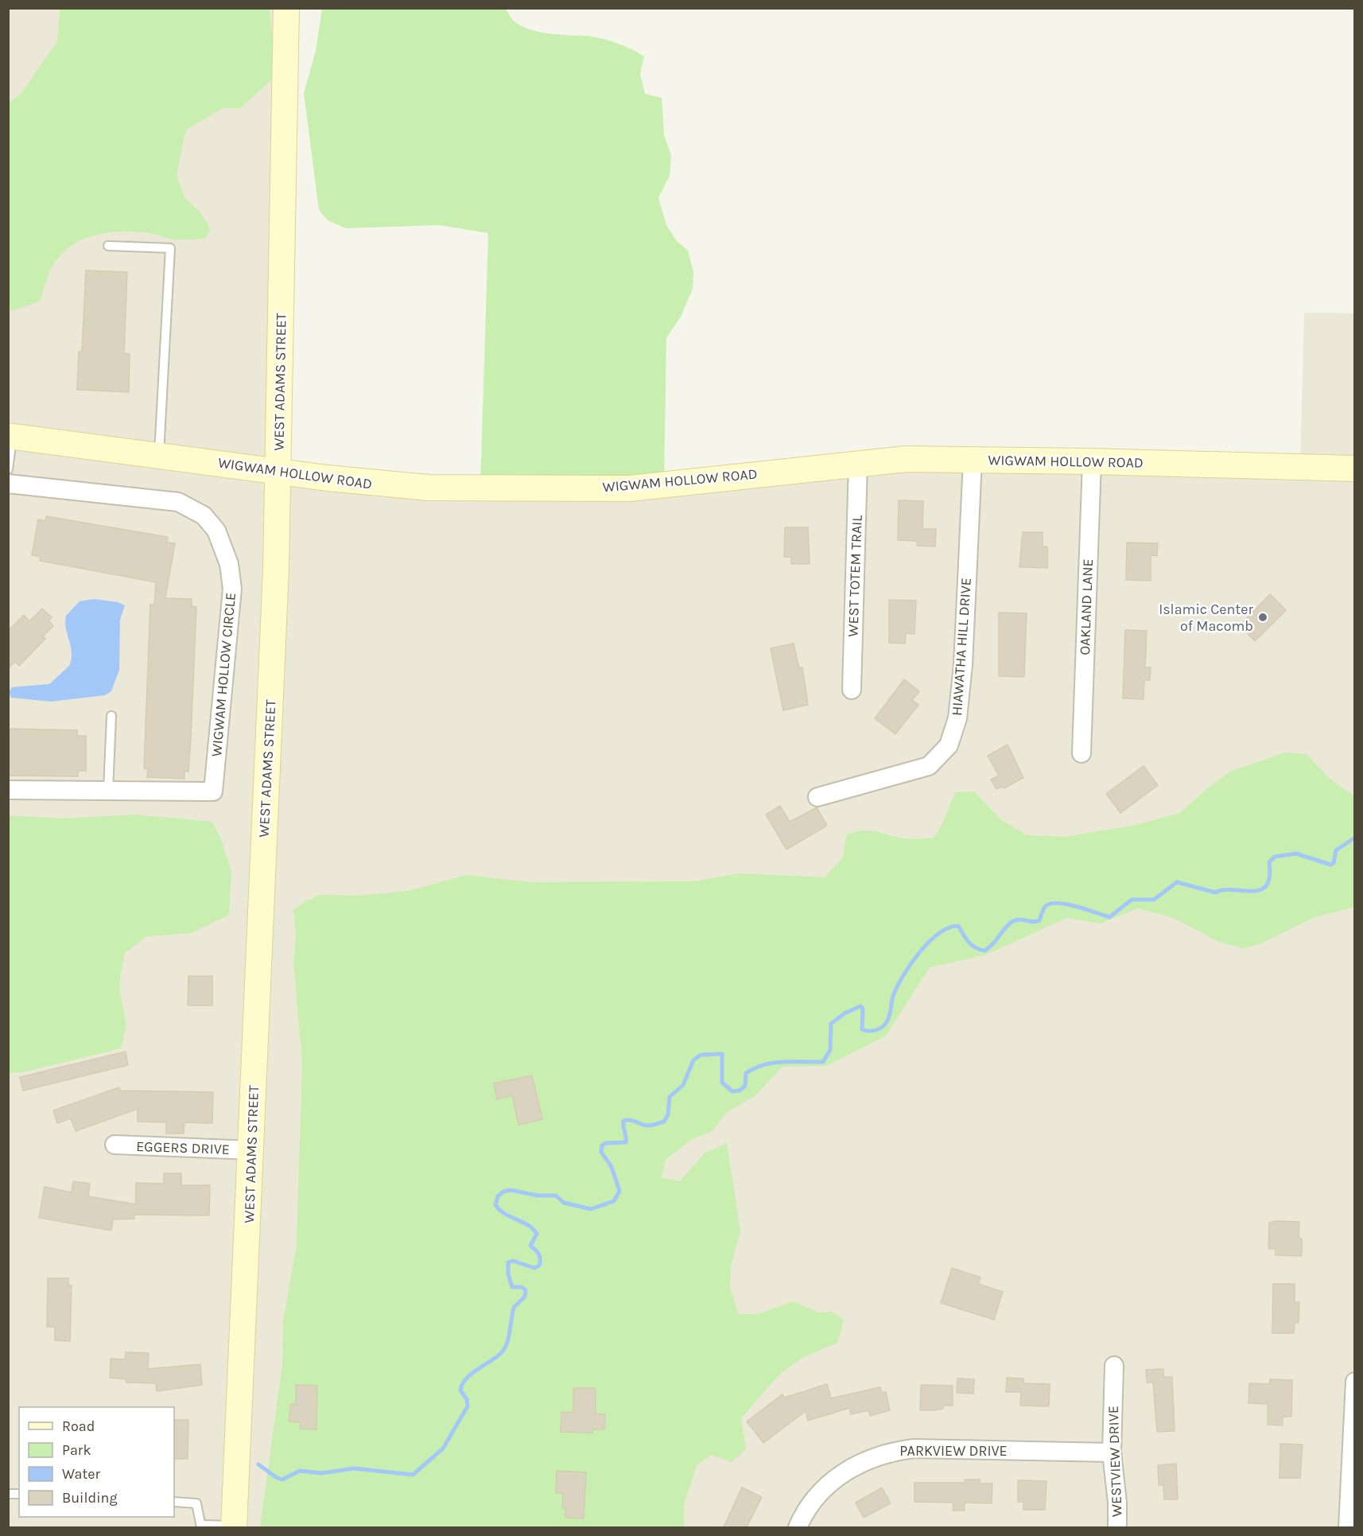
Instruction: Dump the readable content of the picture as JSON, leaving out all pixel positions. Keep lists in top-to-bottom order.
{
  "streets": {
    "street": [
      "WEST ADAMS STREET",
      "WIGWAM HOLLOW ROAD",
      "WEST TOTEM TRAIL",
      "OAKLAND LANE",
      "HIAWATHA HILL DRIVE",
      "WIGWAM HOLLOW CIRCLE",
      "EGGERS DRIVE",
      "PARKVIEW DRIVE",
      "WESTVIEW DRIVE"
    ]
  },
  "crossings": [
    ["WEST ADAMS STREET", "WIGWAM HOLLOW ROAD"],
    ["WEST ADAMS STREET", "EGGERS DRIVE"],
    ["WIGWAM HOLLOW ROAD", "WEST TOTEM TRAIL"],
    ["WIGWAM HOLLOW ROAD", "OAKLAND LANE"],
    ["WIGWAM HOLLOW ROAD", "HIAWATHA HILL DRIVE"],
    ["PARKVIEW DRIVE", "WESTVIEW DRIVE"]
  ],
  "places": ["Islamic Center of Macomb"],
  "legend": [
    "Road",
    "Park",
    "Water",
    "Building"
  ]
}
